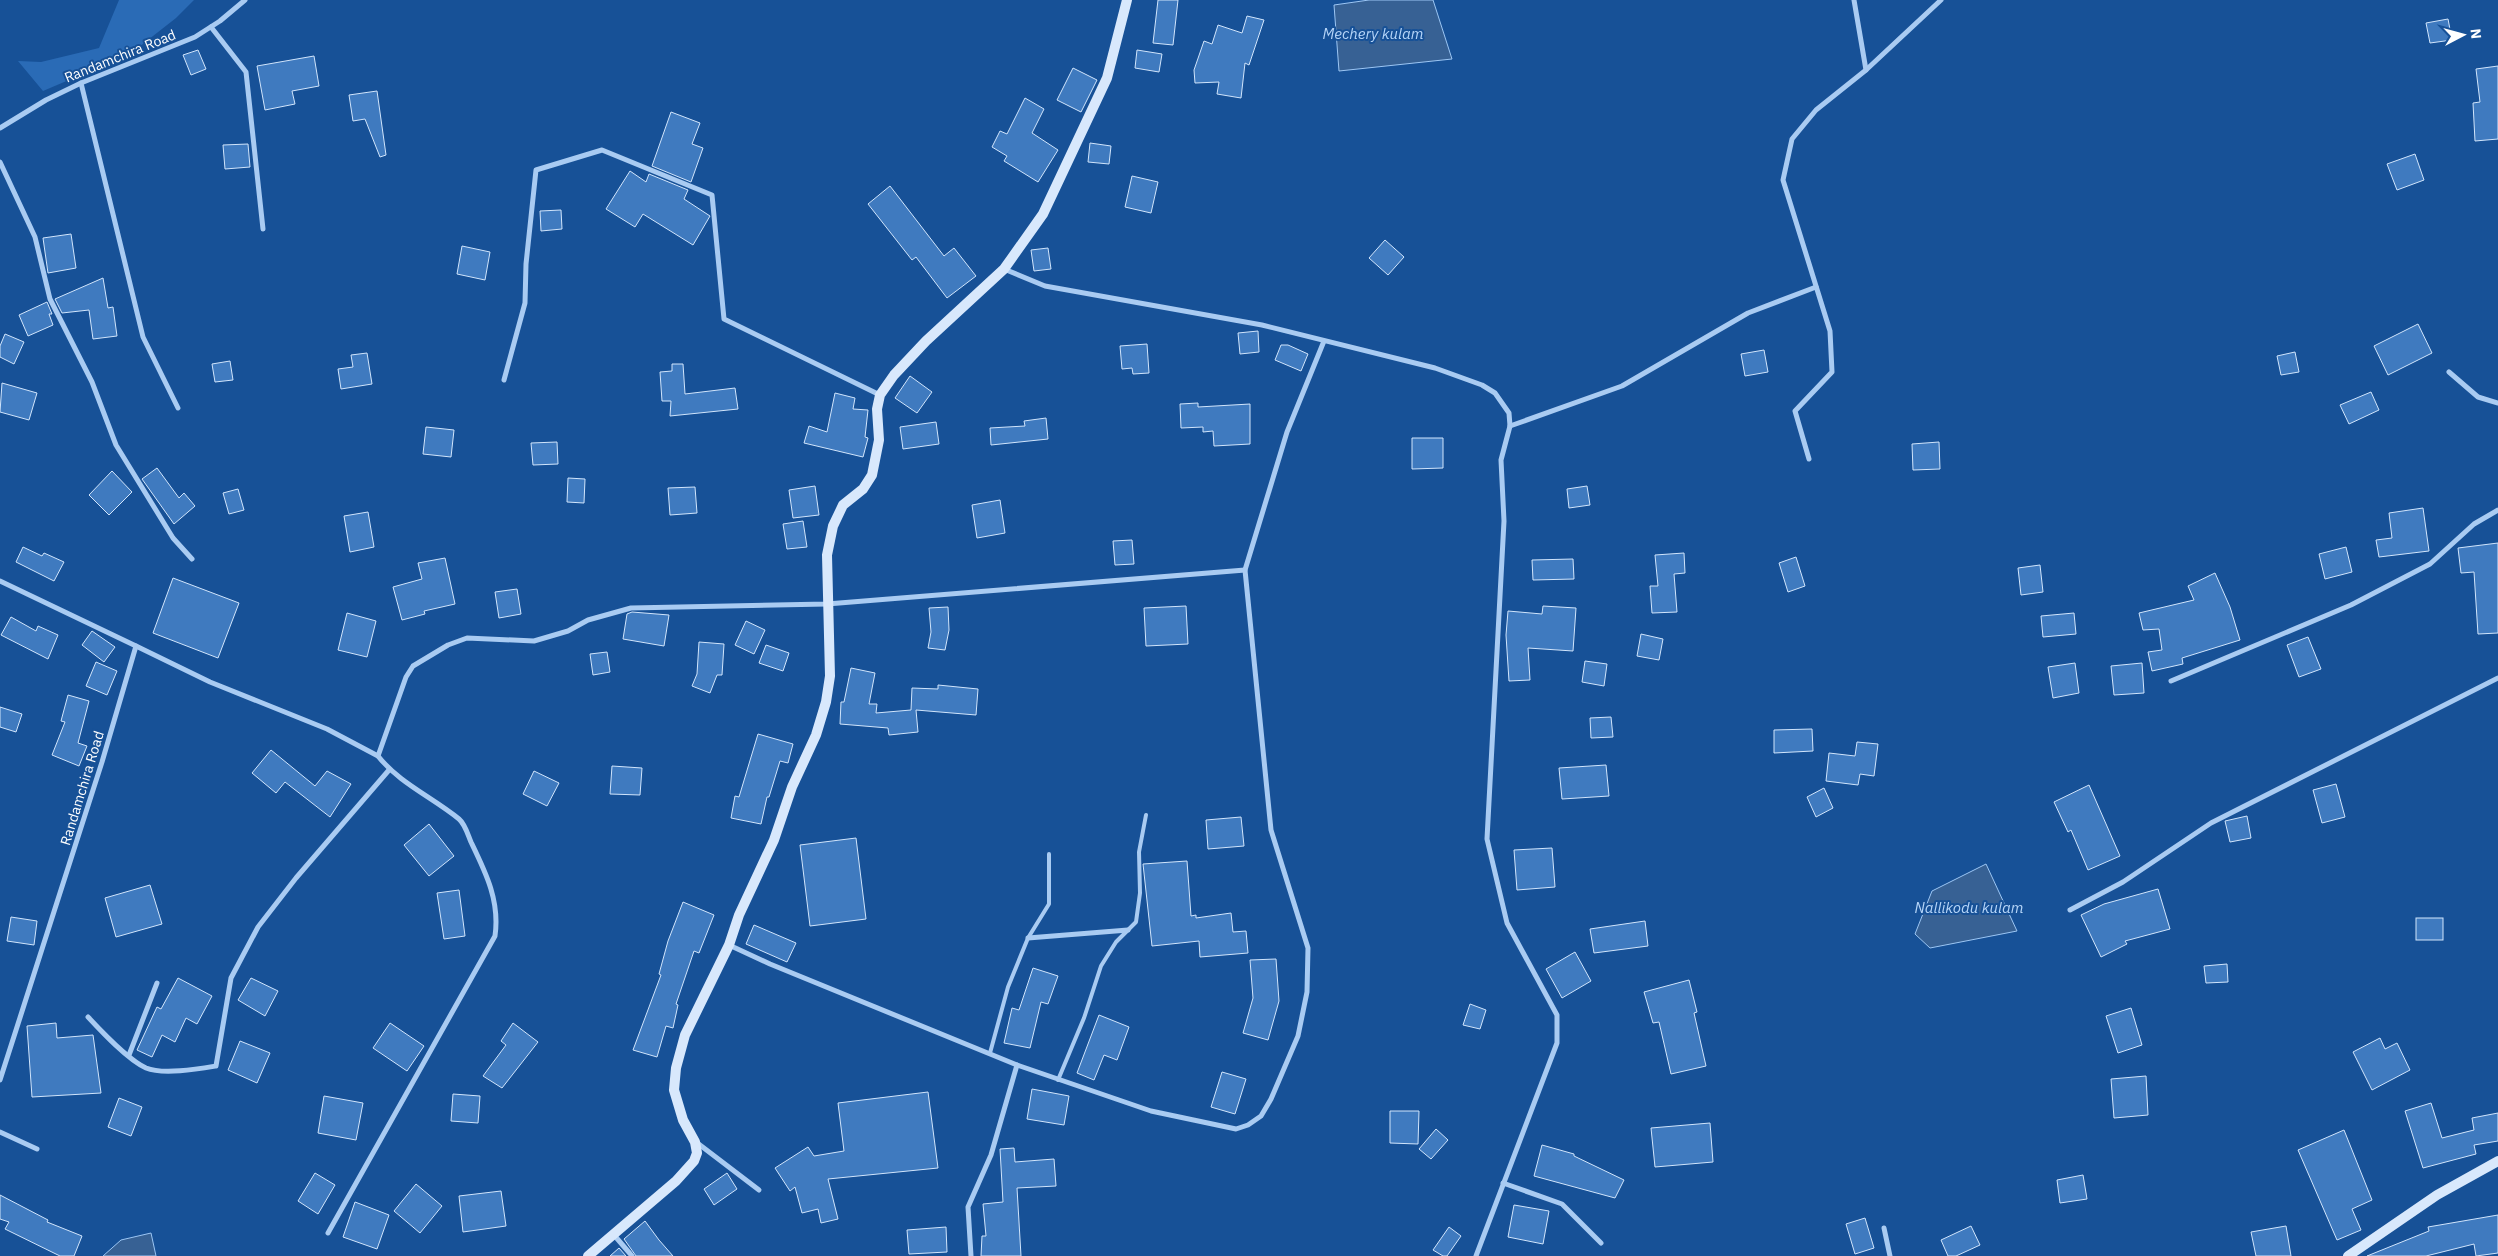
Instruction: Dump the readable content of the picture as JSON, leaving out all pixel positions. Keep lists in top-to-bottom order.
{
  "streets": {
    "street": ["Randamchira Road"]
  },
  "water": ["Mechery kulam", "Nallikodu kulam"],
  "north": "right"
}
